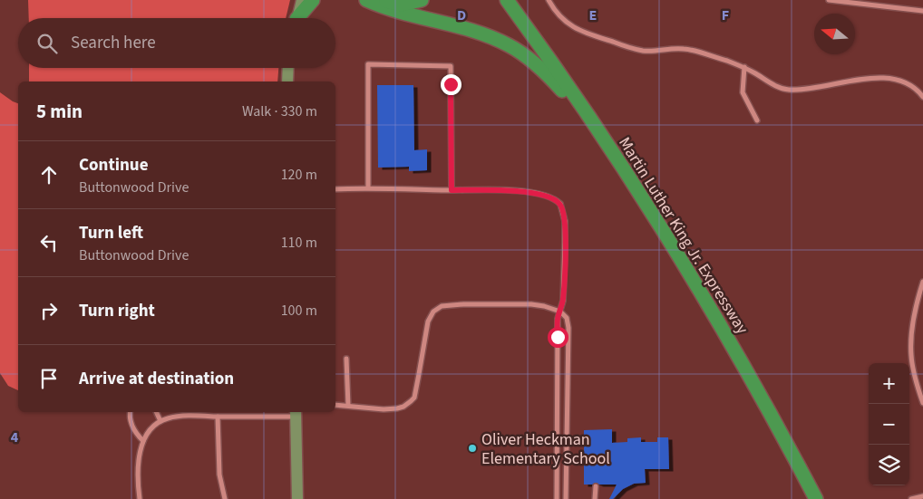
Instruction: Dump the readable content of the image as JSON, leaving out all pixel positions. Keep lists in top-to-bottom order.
{
  "streets": {
    "highway": ["Martin Luther King Jr. Expressway"]
  },
  "places": ["Oliver Heckman Elementary School"],
  "north": "left",
  "page": {
    "search": "Search here",
    "heading": ["5 min", "Walk · 330 m"],
    "list": [
      ["Continue", "Buttonwood Drive", "120 m"],
      ["Turn left", "Buttonwood Drive", "110 m"],
      ["Turn right", "100 m"],
      "Arrive at destination"
    ],
    "map_buttons": ["+", "−"]
  },
  "grid": {
    "columns": ["D", "E", "F"],
    "rows": ["4"]
  }
}
